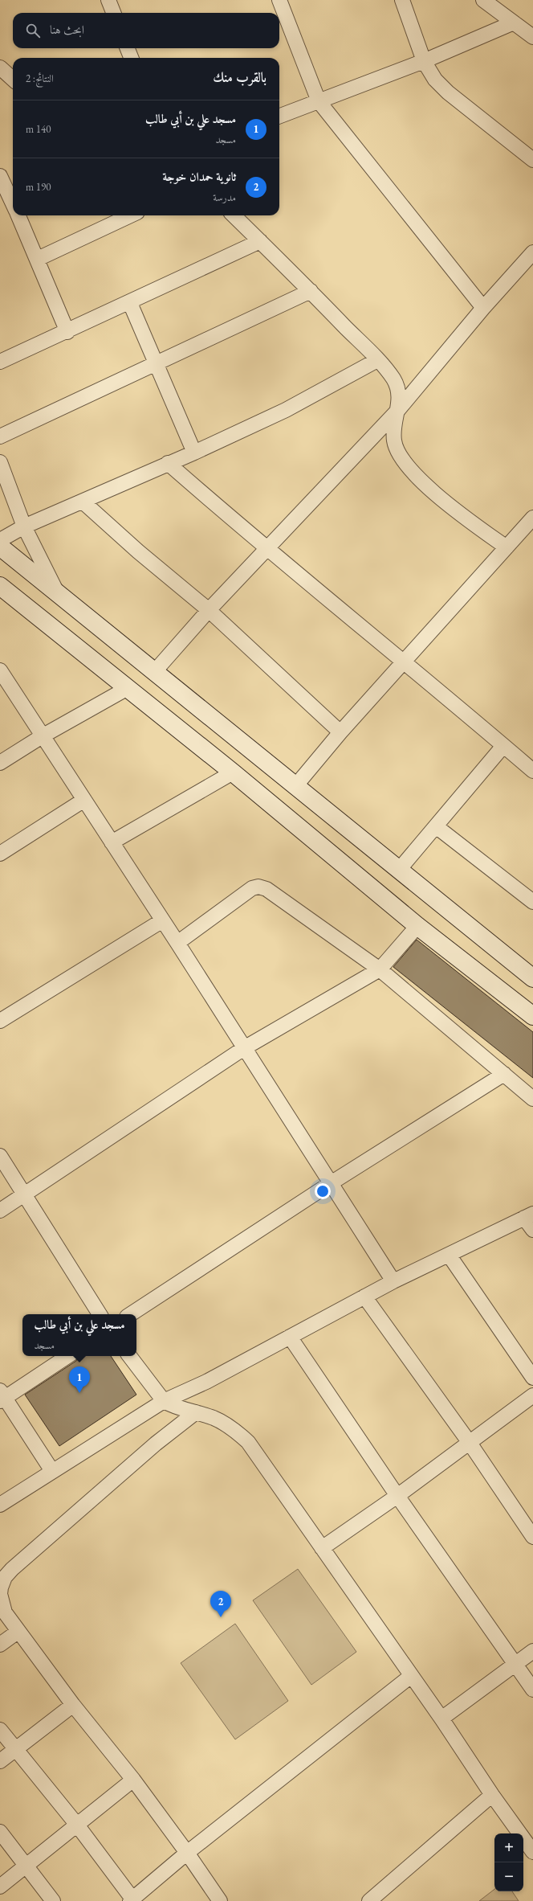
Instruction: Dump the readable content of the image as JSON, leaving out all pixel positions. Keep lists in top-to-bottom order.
{
  "page": {
    "search": "ابحث هنا",
    "heading": ["بالقرب منك", "النتائج: 2"],
    "list": [
      {
        "mark": "1",
        "name": "مسجد علي بن أبي طالب",
        "note": "مسجد",
        "value": "140 m"
      },
      {
        "mark": "2",
        "name": "ثانوية حمدان خوجة",
        "note": "مدرسة",
        "value": "190 m"
      }
    ],
    "popup": ["مسجد علي بن أبي طالب", "مسجد"],
    "pins": ["1", "2"],
    "map_buttons": ["+", "−"]
  }
}
